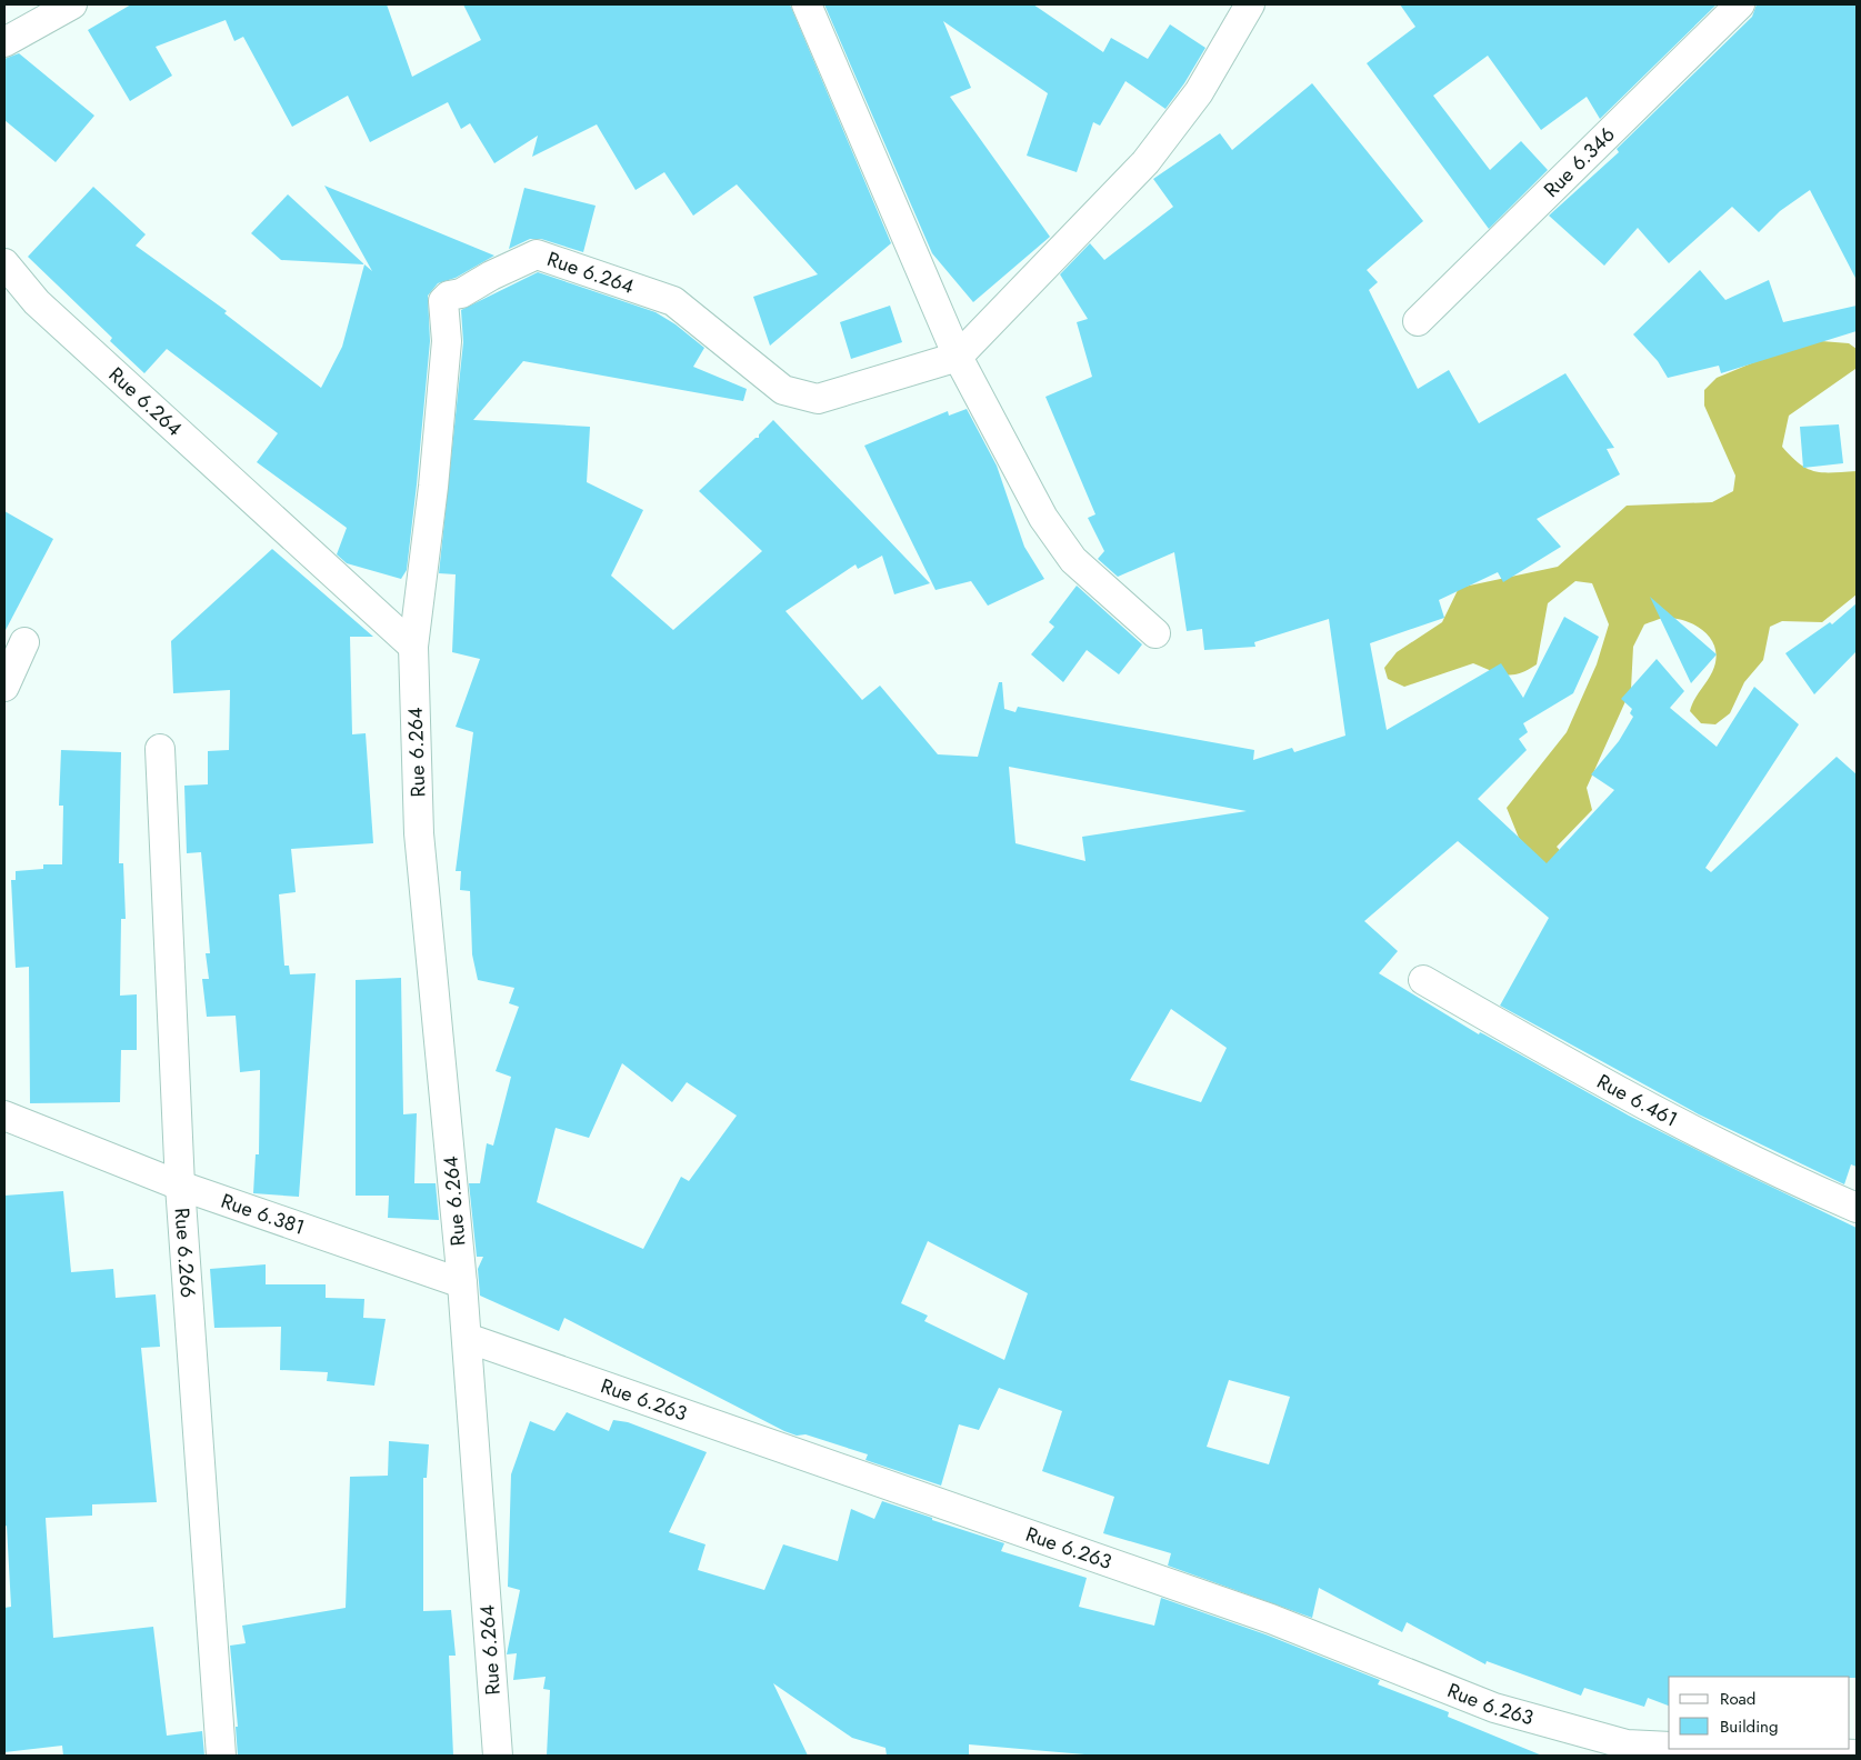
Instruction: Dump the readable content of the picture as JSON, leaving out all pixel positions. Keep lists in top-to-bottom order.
{
  "streets": {
    "street": [
      "Rue 6.346",
      "Rue 6.264",
      "Rue 6.461",
      "Rue 6.381",
      "Rue 6.266",
      "Rue 6.263"
    ]
  },
  "crossings": [
    ["Rue 6.264", "Rue 6.381"],
    ["Rue 6.264", "Rue 6.263"],
    ["Rue 6.381", "Rue 6.266"]
  ],
  "legend": ["Road", "Building"]
}
